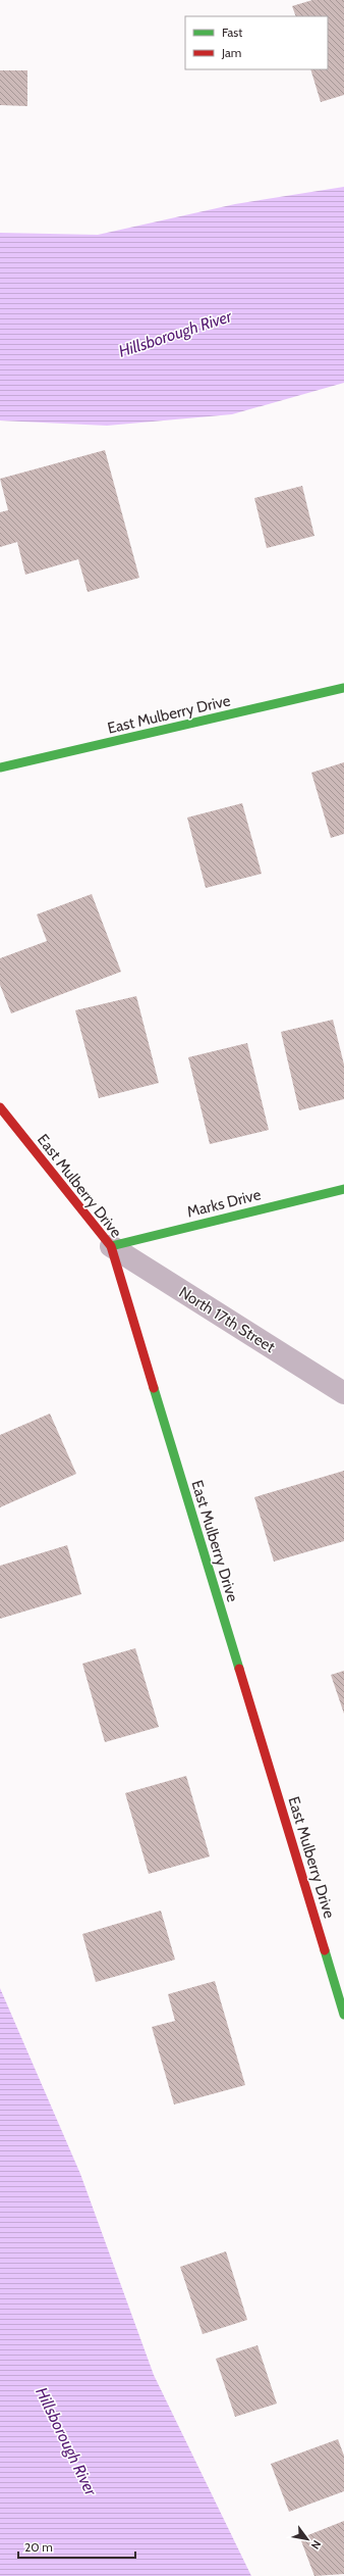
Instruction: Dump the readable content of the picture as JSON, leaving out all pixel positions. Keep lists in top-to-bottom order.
{
  "streets": {
    "street": ["East Mulberry Drive", "Marks Drive", "North 17th Street"]
  },
  "crossings": [
    ["East Mulberry Drive", "Marks Drive"],
    ["East Mulberry Drive", "North 17th Street"],
    ["Marks Drive", "North 17th Street"]
  ],
  "water": ["Hillsborough River"],
  "legend": ["Fast", "Jam"],
  "scale_bar": "20 m",
  "north": "bottom right"
}
